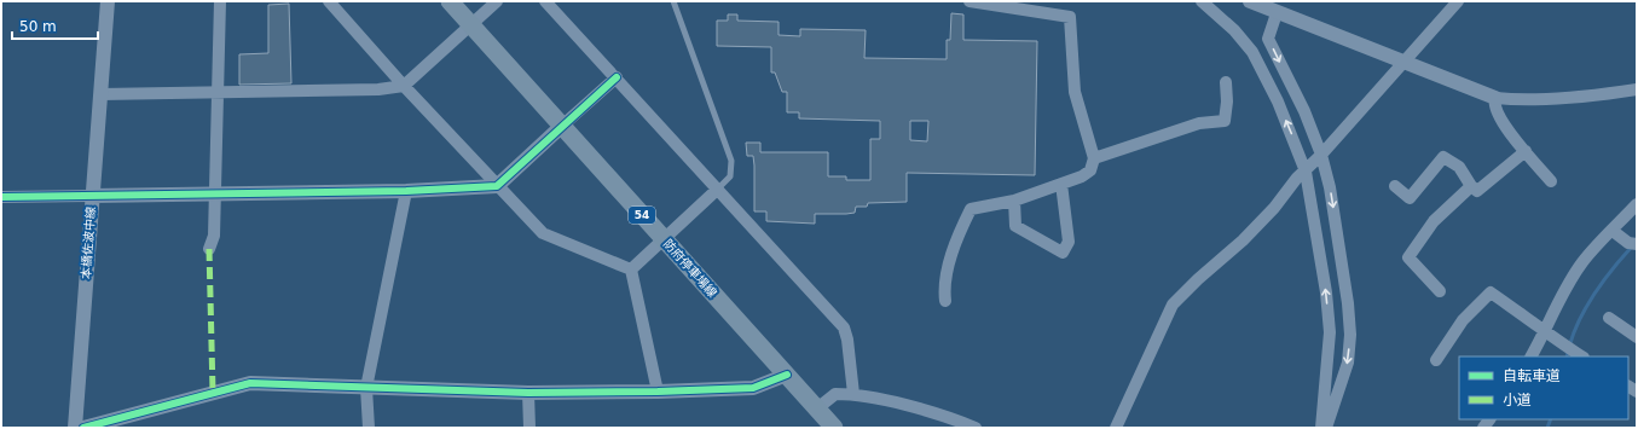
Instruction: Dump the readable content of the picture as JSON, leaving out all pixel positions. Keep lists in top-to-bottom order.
{
  "streets": {
    "main road": ["54", "防府停車場線"],
    "street": ["本橋佐波中線"]
  },
  "legend": ["自転車道", "小道"],
  "scale_bar": "50 m"
}
